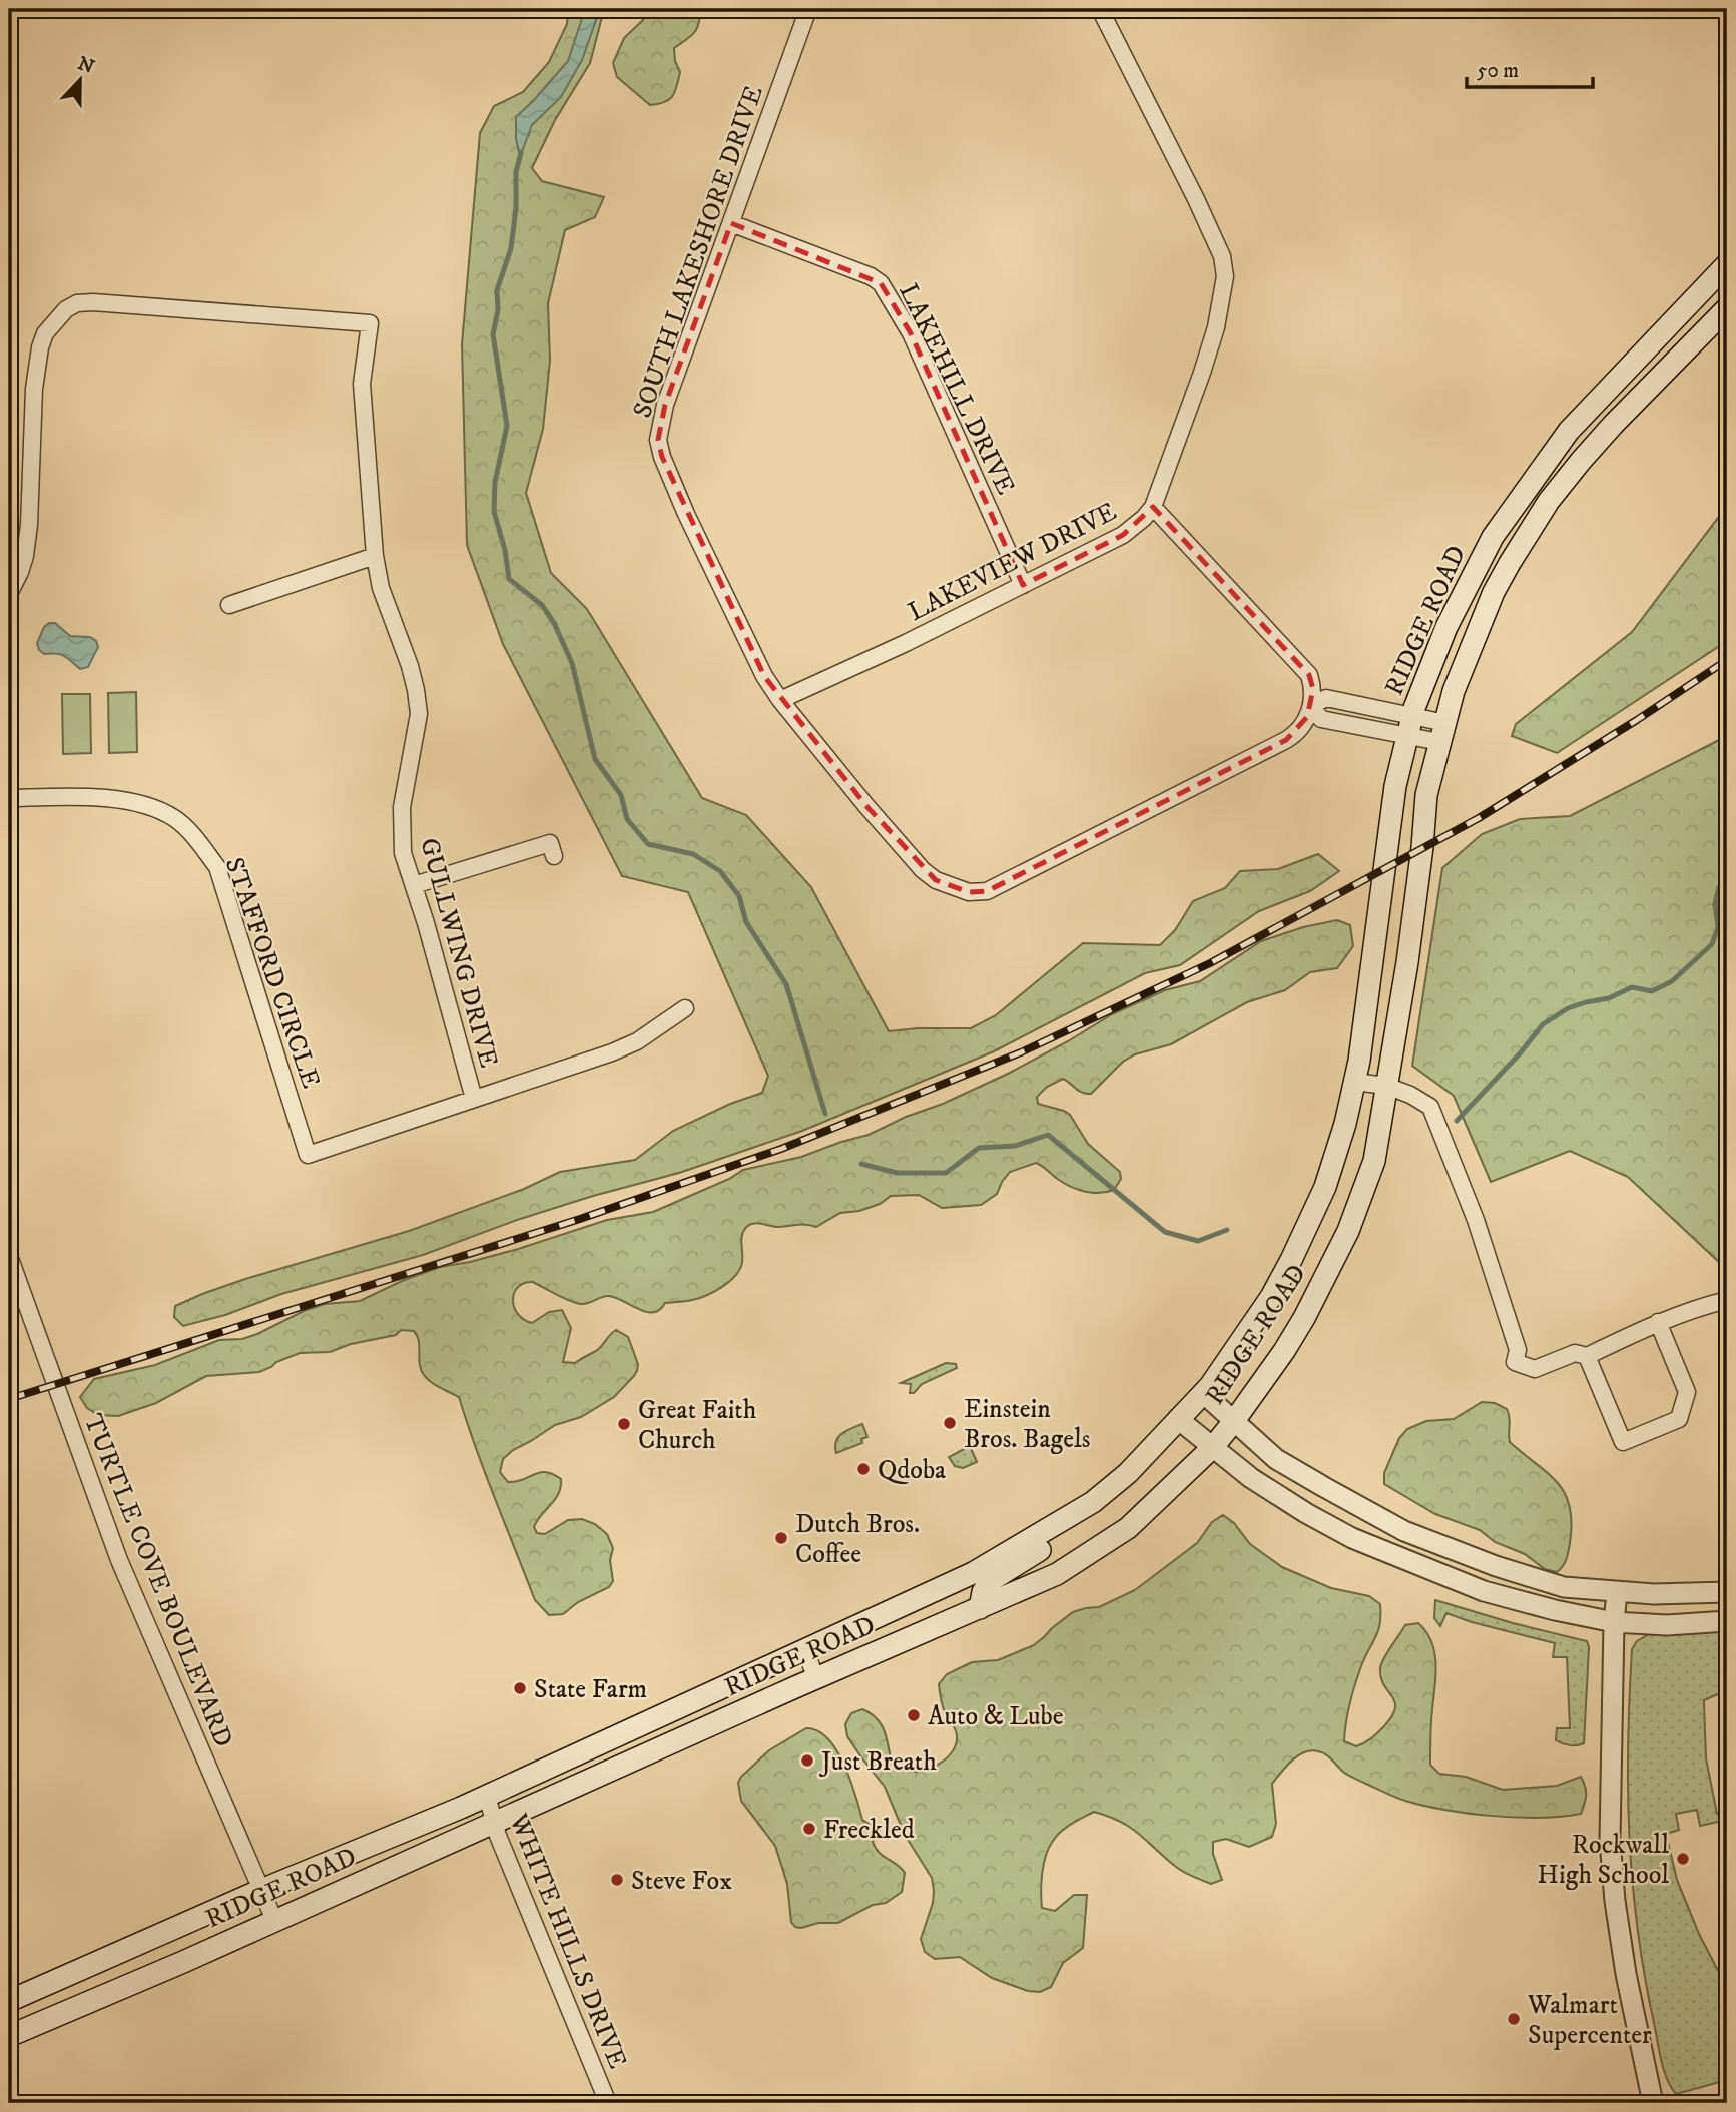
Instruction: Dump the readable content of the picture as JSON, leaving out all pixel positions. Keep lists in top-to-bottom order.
{
  "streets": {
    "main road": ["RIDGE ROAD"],
    "street": [
      "SOUTH LAKESHORE DRIVE",
      "LAKEHILL DRIVE",
      "LAKEVIEW DRIVE",
      "GULLWING DRIVE",
      "STAFFORD CIRCLE",
      "TURTLE COVE BOULEVARD",
      "WHITE HILLS DRIVE"
    ]
  },
  "crossings": [
    ["SOUTH LAKESHORE DRIVE", "LAKEHILL DRIVE"],
    ["SOUTH LAKESHORE DRIVE", "LAKEVIEW DRIVE"],
    ["LAKEHILL DRIVE", "LAKEVIEW DRIVE"],
    ["RIDGE ROAD", "TURTLE COVE BOULEVARD"],
    ["RIDGE ROAD", "WHITE HILLS DRIVE"],
    ["GULLWING DRIVE", "STAFFORD CIRCLE"]
  ],
  "places": [
    "Einstein Bros. Bagels",
    "Great Faith Church",
    "Qdoba",
    "Dutch Bros. Coffee",
    "State Farm",
    "Auto & Lube",
    "Just Breath",
    "Freckled",
    "Rockwall High School",
    "Steve Fox",
    "Walmart Supercenter"
  ],
  "scale_bar": "50 m",
  "north": "top"
}
